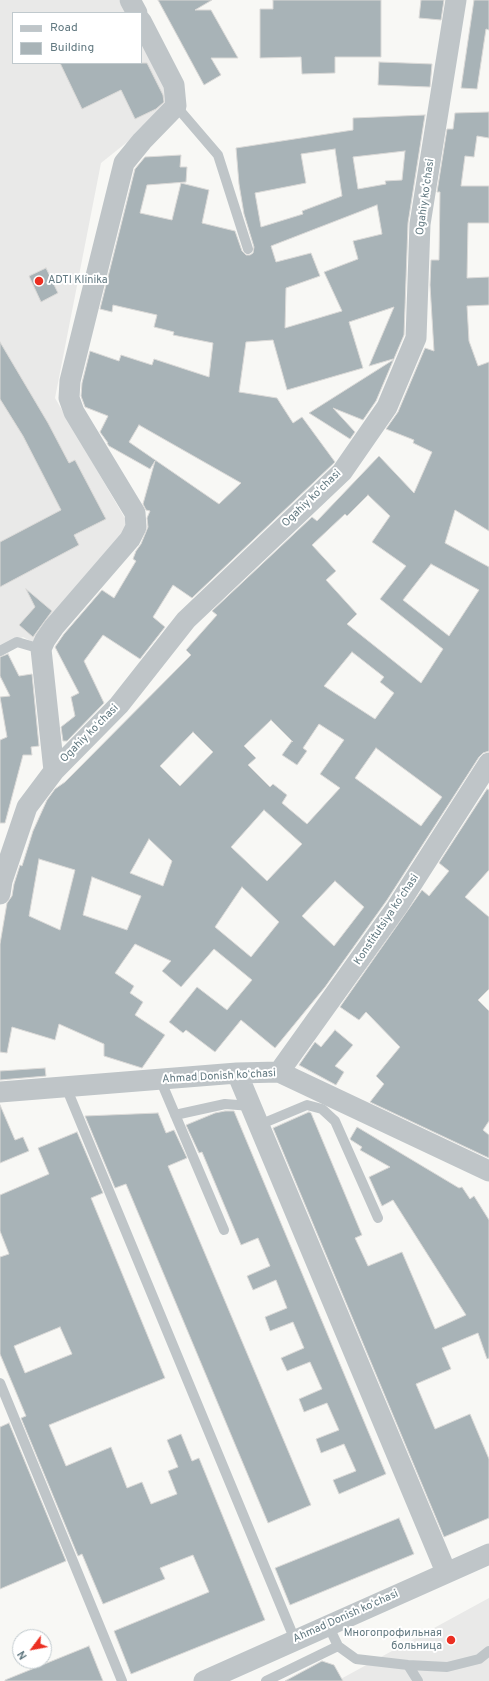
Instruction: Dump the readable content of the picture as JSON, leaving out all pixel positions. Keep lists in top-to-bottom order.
{
  "streets": {
    "street": ["Ogahiy koʻchasi", "Konstitutsiya koʻchasi", "Ahmad Donish koʻchasi"]
  },
  "crossings": [
    ["Konstitutsiya koʻchasi", "Ahmad Donish koʻchasi"]
  ],
  "places": ["ADTI Klinika", "Многопрофильная больница"],
  "legend": ["Road", "Building"],
  "north": "bottom left"
}
